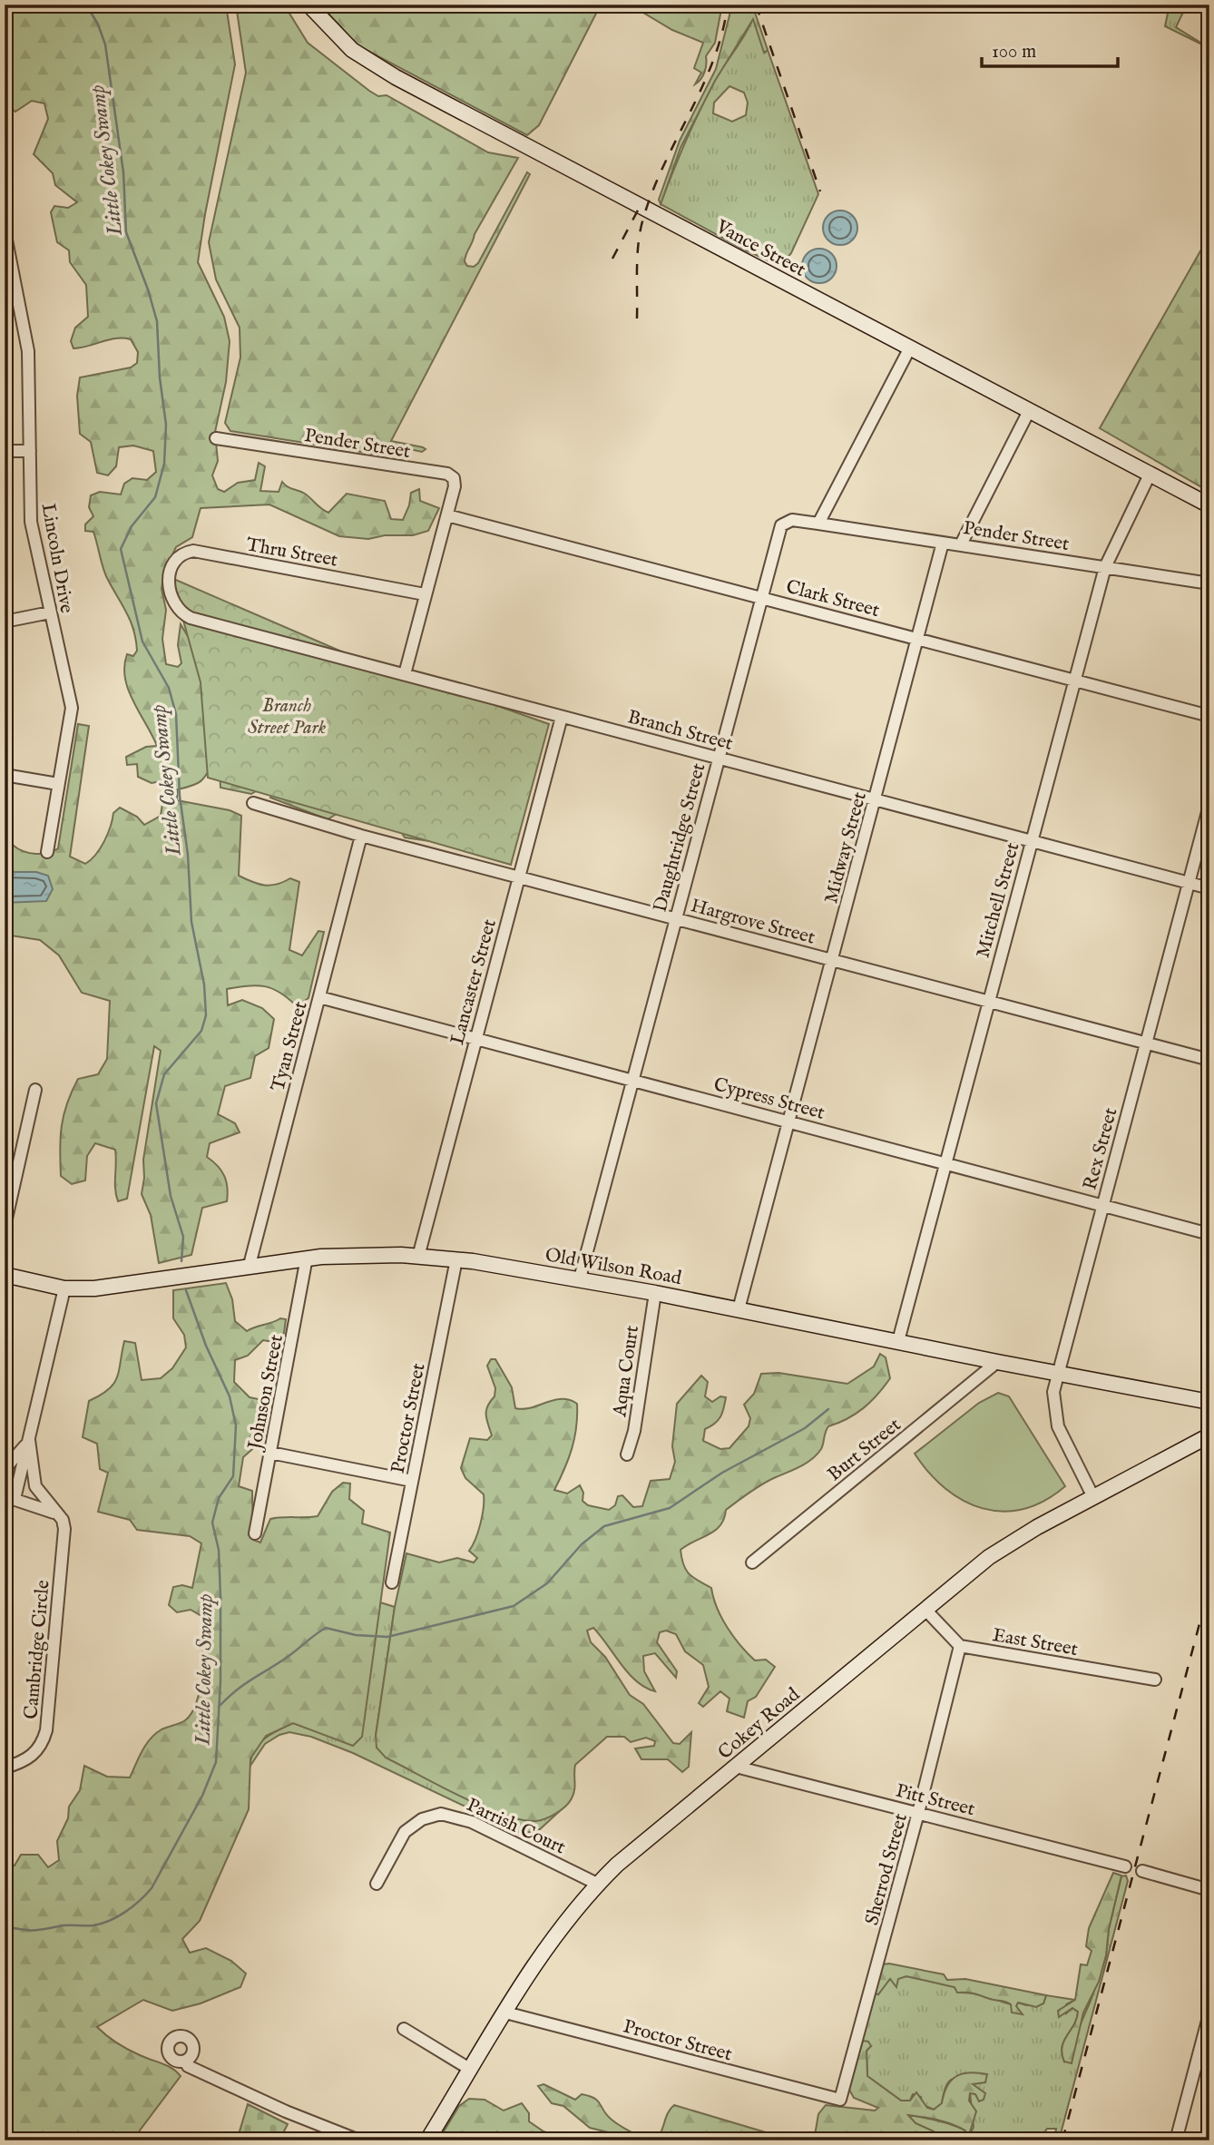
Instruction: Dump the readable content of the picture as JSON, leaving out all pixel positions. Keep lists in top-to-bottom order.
{
  "streets": {
    "street": [
      "Vance Street",
      "Pender Street",
      "Thru Street",
      "Lincoln Drive",
      "Clark Street",
      "Branch Street",
      "Daughtridge Street",
      "Midway Street",
      "Mitchell Street",
      "Hargrove Street",
      "Lancaster Street",
      "Tyan Street",
      "Cypress Street",
      "Rex Street",
      "Old Wilson Road",
      "Aqua Court",
      "Johnson Street",
      "Proctor Street",
      "Burt Street",
      "East Street",
      "Cambridge Circle",
      "Cokey Road",
      "Pitt Street",
      "Parrish Court",
      "Sherrod Street"
    ]
  },
  "crossings": [
    ["Vance Street", "Mitchell Street"],
    ["Pender Street", "Clark Street"],
    ["Pender Street", "Daughtridge Street"],
    ["Pender Street", "Midway Street"],
    ["Pender Street", "Mitchell Street"],
    ["Thru Street", "Branch Street"],
    ["Clark Street", "Daughtridge Street"],
    ["Clark Street", "Midway Street"],
    ["Clark Street", "Mitchell Street"],
    ["Branch Street", "Daughtridge Street"],
    ["Branch Street", "Midway Street"],
    ["Branch Street", "Mitchell Street"],
    ["Branch Street", "Lancaster Street"],
    ["Branch Street", "Rex Street"],
    ["Daughtridge Street", "Hargrove Street"],
    ["Daughtridge Street", "Cypress Street"],
    ["Daughtridge Street", "Old Wilson Road"],
    ["Midway Street", "Hargrove Street"],
    ["Midway Street", "Cypress Street"],
    ["Midway Street", "Old Wilson Road"],
    ["Mitchell Street", "Hargrove Street"],
    ["Mitchell Street", "Cypress Street"],
    ["Mitchell Street", "Old Wilson Road"],
    ["Hargrove Street", "Lancaster Street"],
    ["Hargrove Street", "Tyan Street"],
    ["Hargrove Street", "Rex Street"],
    ["Lancaster Street", "Cypress Street"],
    ["Lancaster Street", "Old Wilson Road"],
    ["Tyan Street", "Cypress Street"],
    ["Tyan Street", "Old Wilson Road"],
    ["Cypress Street", "Rex Street"],
    ["Rex Street", "Old Wilson Road"],
    ["Rex Street", "Cokey Road"],
    ["Old Wilson Road", "Aqua Court"],
    ["Old Wilson Road", "Johnson Street"],
    ["Old Wilson Road", "Proctor Street"],
    ["Old Wilson Road", "Burt Street"],
    ["Proctor Street", "Cokey Road"],
    ["Proctor Street", "Sherrod Street"],
    ["East Street", "Sherrod Street"],
    ["Cokey Road", "Pitt Street"],
    ["Cokey Road", "Parrish Court"],
    ["Pitt Street", "Sherrod Street"]
  ],
  "water": ["Little Cokey Swamp"],
  "parks": ["Branch Street Park"],
  "scale_bar": "100 m"
}
